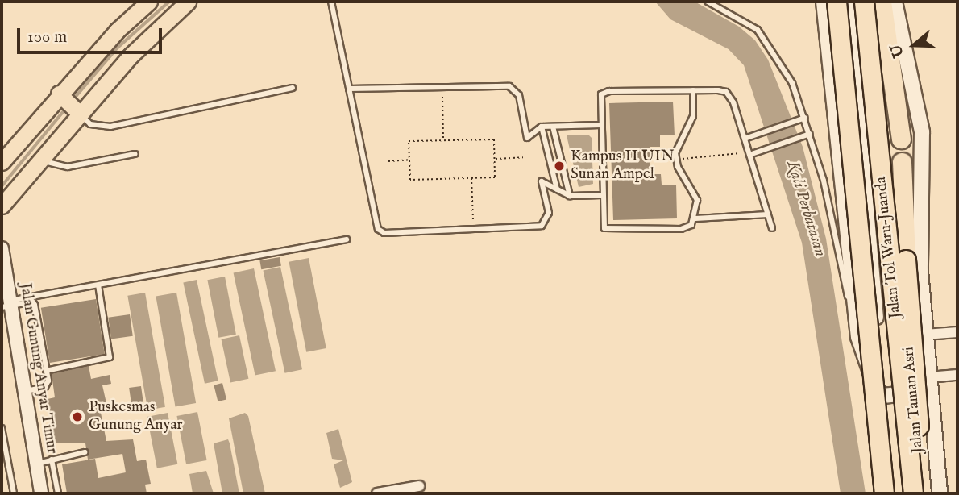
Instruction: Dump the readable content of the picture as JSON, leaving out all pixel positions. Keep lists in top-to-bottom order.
{
  "streets": {
    "highway": ["Jalan Tol Waru–Juanda"],
    "main road": ["Jalan Taman Asri"],
    "street": ["Jalan Gunung Anyar Timur"]
  },
  "water": ["Kali Perbatasan"],
  "places": ["Kampus II UIN Sunan Ampel", "Puskesmas Gunung Anyar"],
  "scale_bar": "100 m",
  "north": "left"
}
